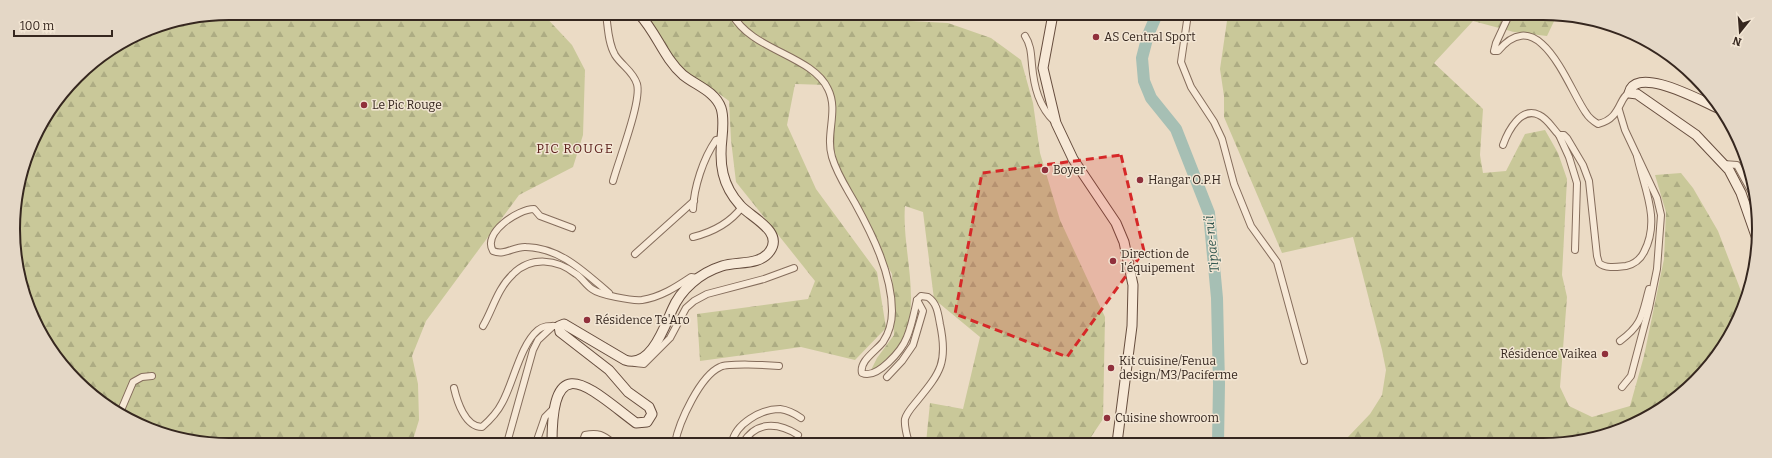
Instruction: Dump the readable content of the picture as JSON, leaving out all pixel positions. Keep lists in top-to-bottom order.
{
  "districts": ["PIC ROUGE"],
  "water": ["Tipae-ru’i"],
  "places": [
    "AS Central Sport",
    "Le Pic Rouge",
    "Boyer",
    "Hangar O.P.H",
    "Direction de l'équipement",
    "Résidence Te'Aro",
    "Résidence Vaikea",
    "Kit cuisine/Fenua design/M3/Paciferme",
    "Cuisine showroom"
  ],
  "scale_bar": "100 m",
  "north": "bottom"
}
